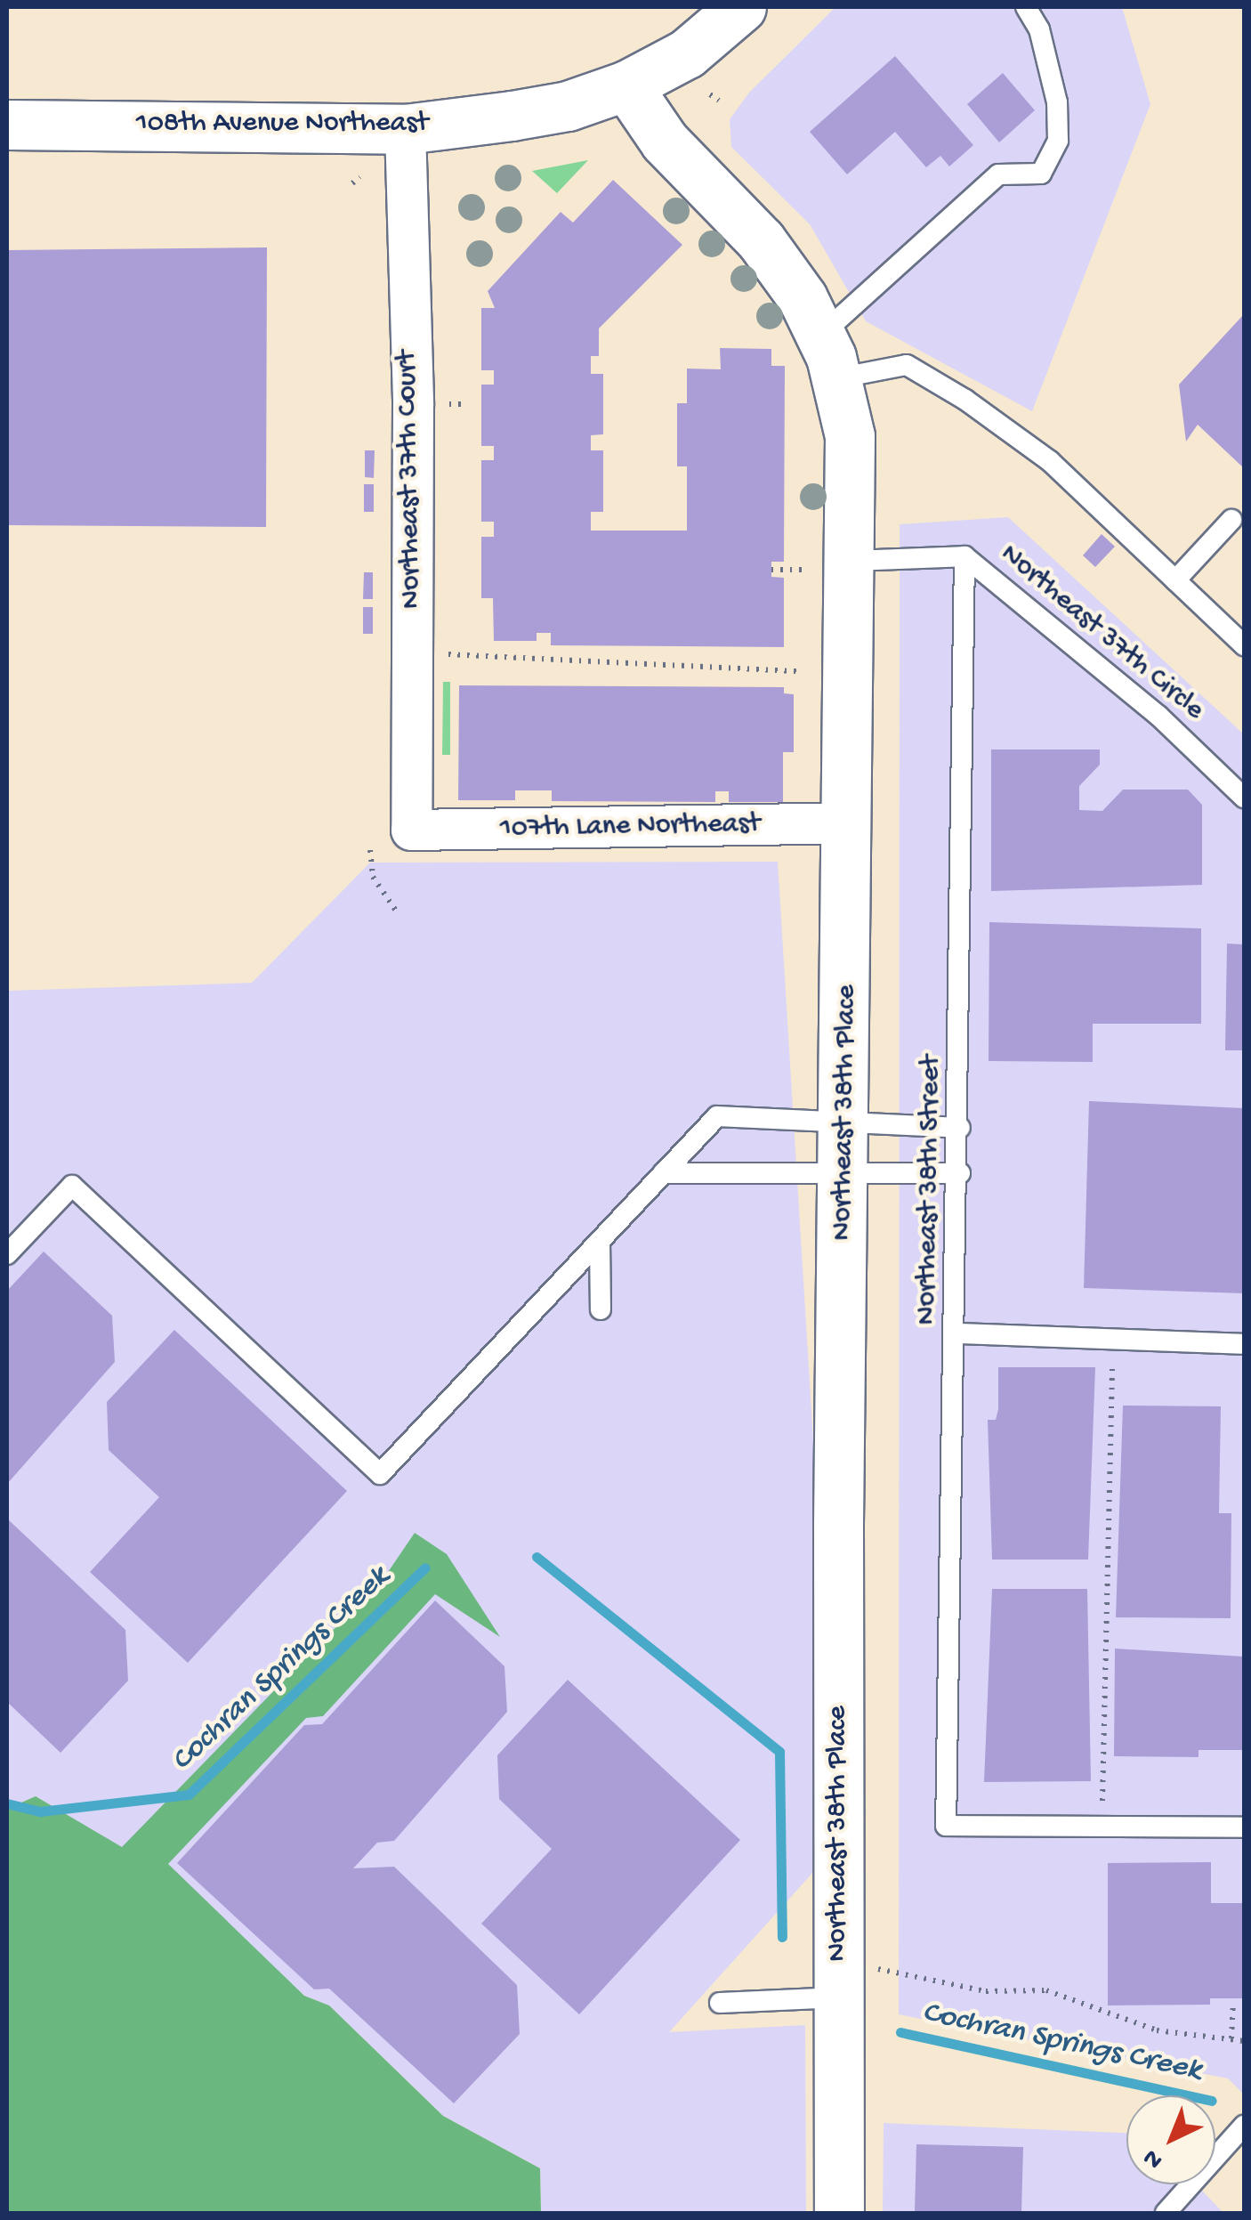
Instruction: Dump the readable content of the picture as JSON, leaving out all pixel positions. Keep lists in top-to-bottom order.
{
  "streets": {
    "street": [
      "108th Avenue Northeast",
      "Northeast 37th Court",
      "107th Lane Northeast",
      "Northeast 38th Place"
    ],
    "lane": ["Northeast 37th Circle", "Northeast 38th Street"]
  },
  "crossings": [
    ["108th Avenue Northeast", "Northeast 37th Court"],
    ["108th Avenue Northeast", "Northeast 38th Place"],
    ["Northeast 37th Court", "107th Lane Northeast"],
    ["Northeast 37th Circle", "Northeast 38th Place"],
    ["Northeast 37th Circle", "Northeast 38th Street"],
    ["107th Lane Northeast", "Northeast 38th Place"]
  ],
  "water": ["Cochran Springs Creek"],
  "north": "bottom left"
}
